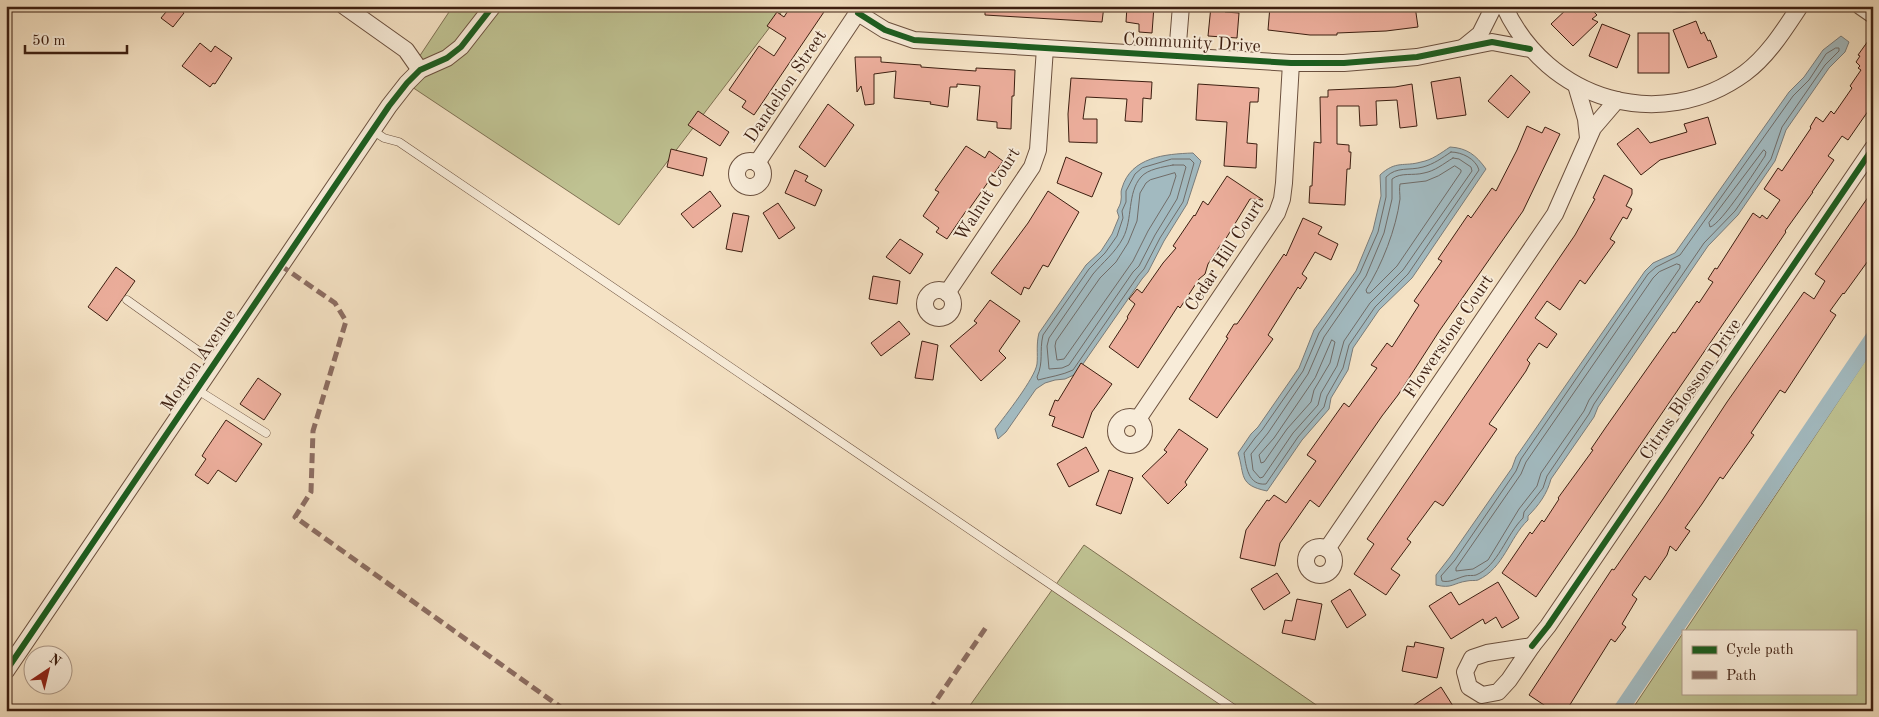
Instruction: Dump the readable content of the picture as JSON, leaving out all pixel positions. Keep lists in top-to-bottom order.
{
  "streets": {
    "street": [
      "Community Drive",
      "Dandelion Street",
      "Walnut Court",
      "Cedar Hill Court",
      "Flowerstone Court",
      "Morton Avenue",
      "Citrus Blossom Drive"
    ]
  },
  "crossings": [
    ["Community Drive", "Dandelion Street"],
    ["Community Drive", "Walnut Court"],
    ["Community Drive", "Cedar Hill Court"]
  ],
  "legend": ["Cycle path", "Path"],
  "scale_bar": "50 m",
  "north": "top right"
}
